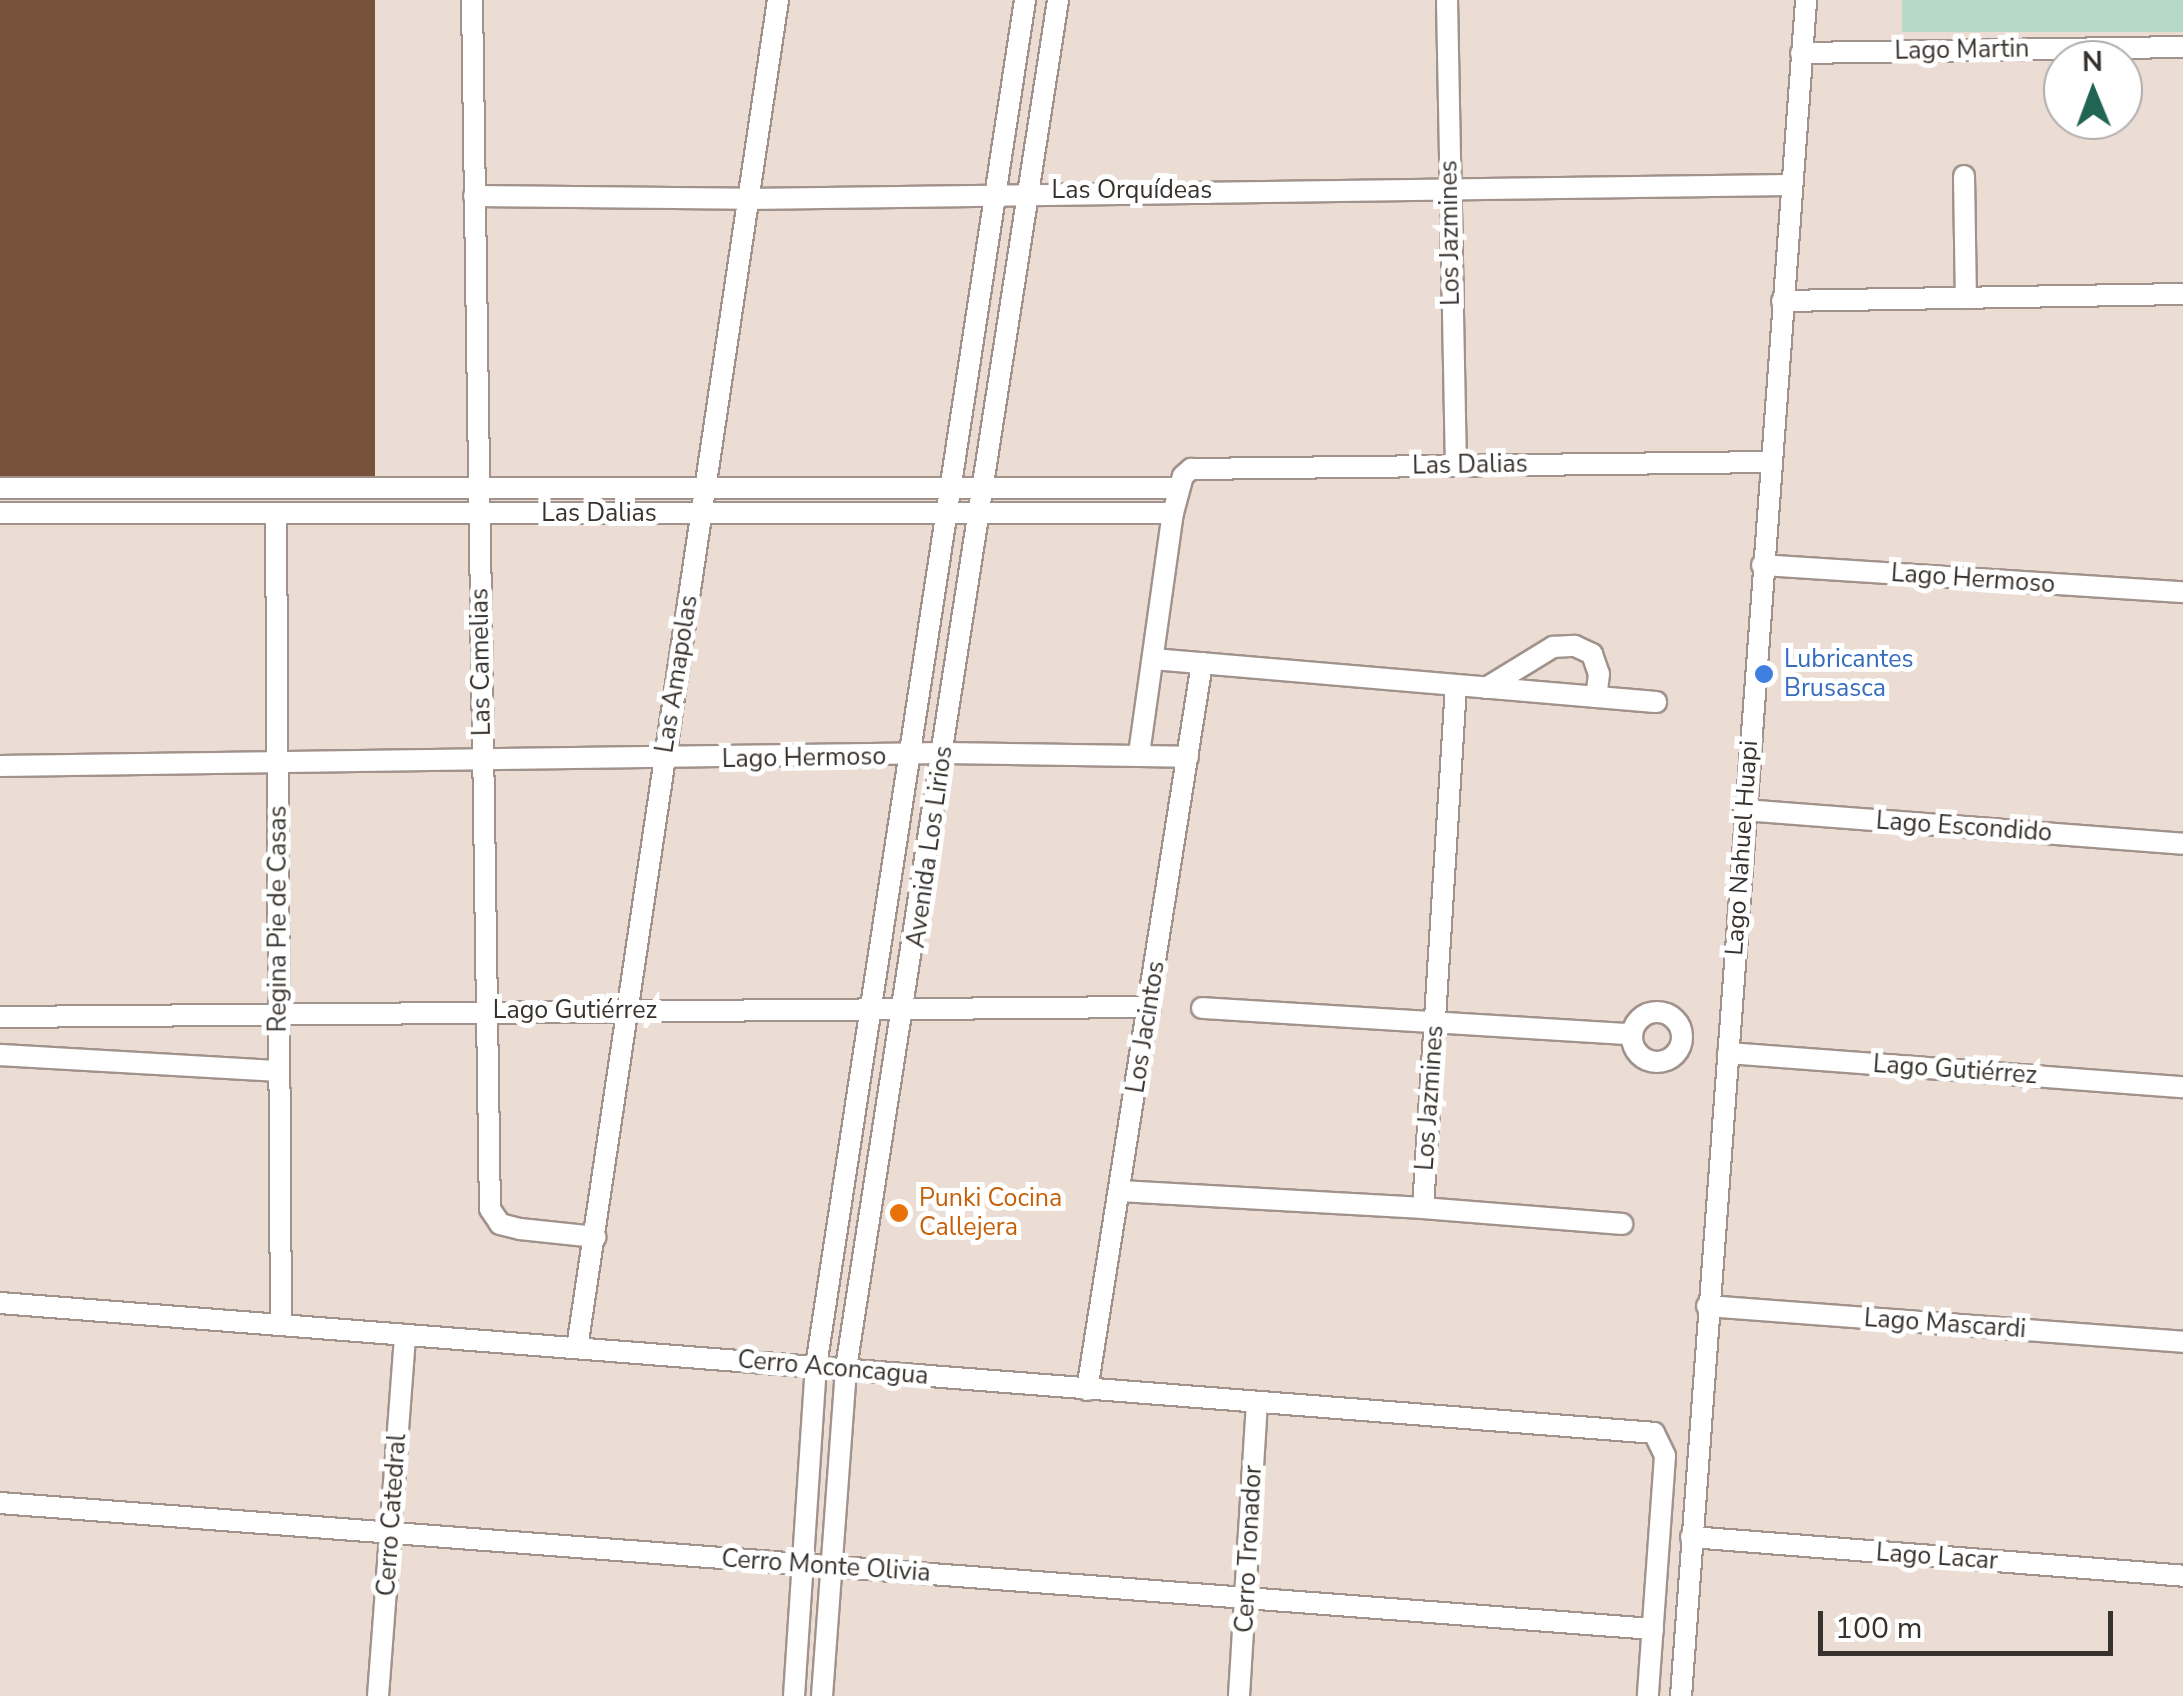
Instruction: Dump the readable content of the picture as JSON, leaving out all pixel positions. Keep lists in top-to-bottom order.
{
  "streets": {
    "street": [
      "Lago Martin",
      "Las Orquídeas",
      "Los Jazmines",
      "Las Dalias",
      "Lago Hermoso",
      "Las Camelias",
      "Las Amapolas",
      "Lago Escondido",
      "Avenida Los Lirios",
      "Lago Nahuel Huapi",
      "Regina Pie de Casas",
      "Lago Gutiérrez",
      "Los Jacintos",
      "Lago Mascardi",
      "Cerro Aconcagua",
      "Cerro Catedral",
      "Cerro Tronador",
      "Lago Lacar",
      "Cerro Monte Olivia"
    ]
  },
  "crossings": [
    ["Lago Martin", "Lago Nahuel Huapi"],
    ["Las Orquídeas", "Los Jazmines"],
    ["Las Orquídeas", "Las Camelias"],
    ["Las Orquídeas", "Las Amapolas"],
    ["Las Orquídeas", "Avenida Los Lirios"],
    ["Las Orquídeas", "Lago Nahuel Huapi"],
    ["Los Jazmines", "Las Dalias"],
    ["Los Jazmines", "Los Jacintos"],
    ["Las Dalias", "Las Camelias"],
    ["Las Dalias", "Las Amapolas"],
    ["Las Dalias", "Avenida Los Lirios"],
    ["Las Dalias", "Lago Nahuel Huapi"],
    ["Las Dalias", "Regina Pie de Casas"],
    ["Lago Hermoso", "Las Camelias"],
    ["Lago Hermoso", "Las Amapolas"],
    ["Lago Hermoso", "Avenida Los Lirios"],
    ["Lago Hermoso", "Lago Nahuel Huapi"],
    ["Lago Hermoso", "Regina Pie de Casas"],
    ["Lago Hermoso", "Los Jacintos"],
    ["Las Camelias", "Las Amapolas"],
    ["Las Camelias", "Lago Gutiérrez"],
    ["Las Amapolas", "Lago Gutiérrez"],
    ["Las Amapolas", "Cerro Aconcagua"],
    ["Lago Escondido", "Lago Nahuel Huapi"],
    ["Avenida Los Lirios", "Lago Gutiérrez"],
    ["Avenida Los Lirios", "Cerro Aconcagua"],
    ["Avenida Los Lirios", "Cerro Monte Olivia"],
    ["Lago Nahuel Huapi", "Lago Gutiérrez"],
    ["Lago Nahuel Huapi", "Lago Mascardi"],
    ["Lago Nahuel Huapi", "Lago Lacar"],
    ["Regina Pie de Casas", "Lago Gutiérrez"],
    ["Regina Pie de Casas", "Cerro Aconcagua"],
    ["Lago Gutiérrez", "Los Jacintos"],
    ["Los Jacintos", "Cerro Aconcagua"],
    ["Cerro Aconcagua", "Cerro Catedral"],
    ["Cerro Aconcagua", "Cerro Tronador"],
    ["Cerro Aconcagua", "Cerro Monte Olivia"],
    ["Cerro Catedral", "Cerro Monte Olivia"],
    ["Cerro Tronador", "Cerro Monte Olivia"]
  ],
  "places": ["Lubricantes Brusasca", "Punki Cocina Callejera"],
  "scale_bar": "100 m",
  "north": "top"
}
